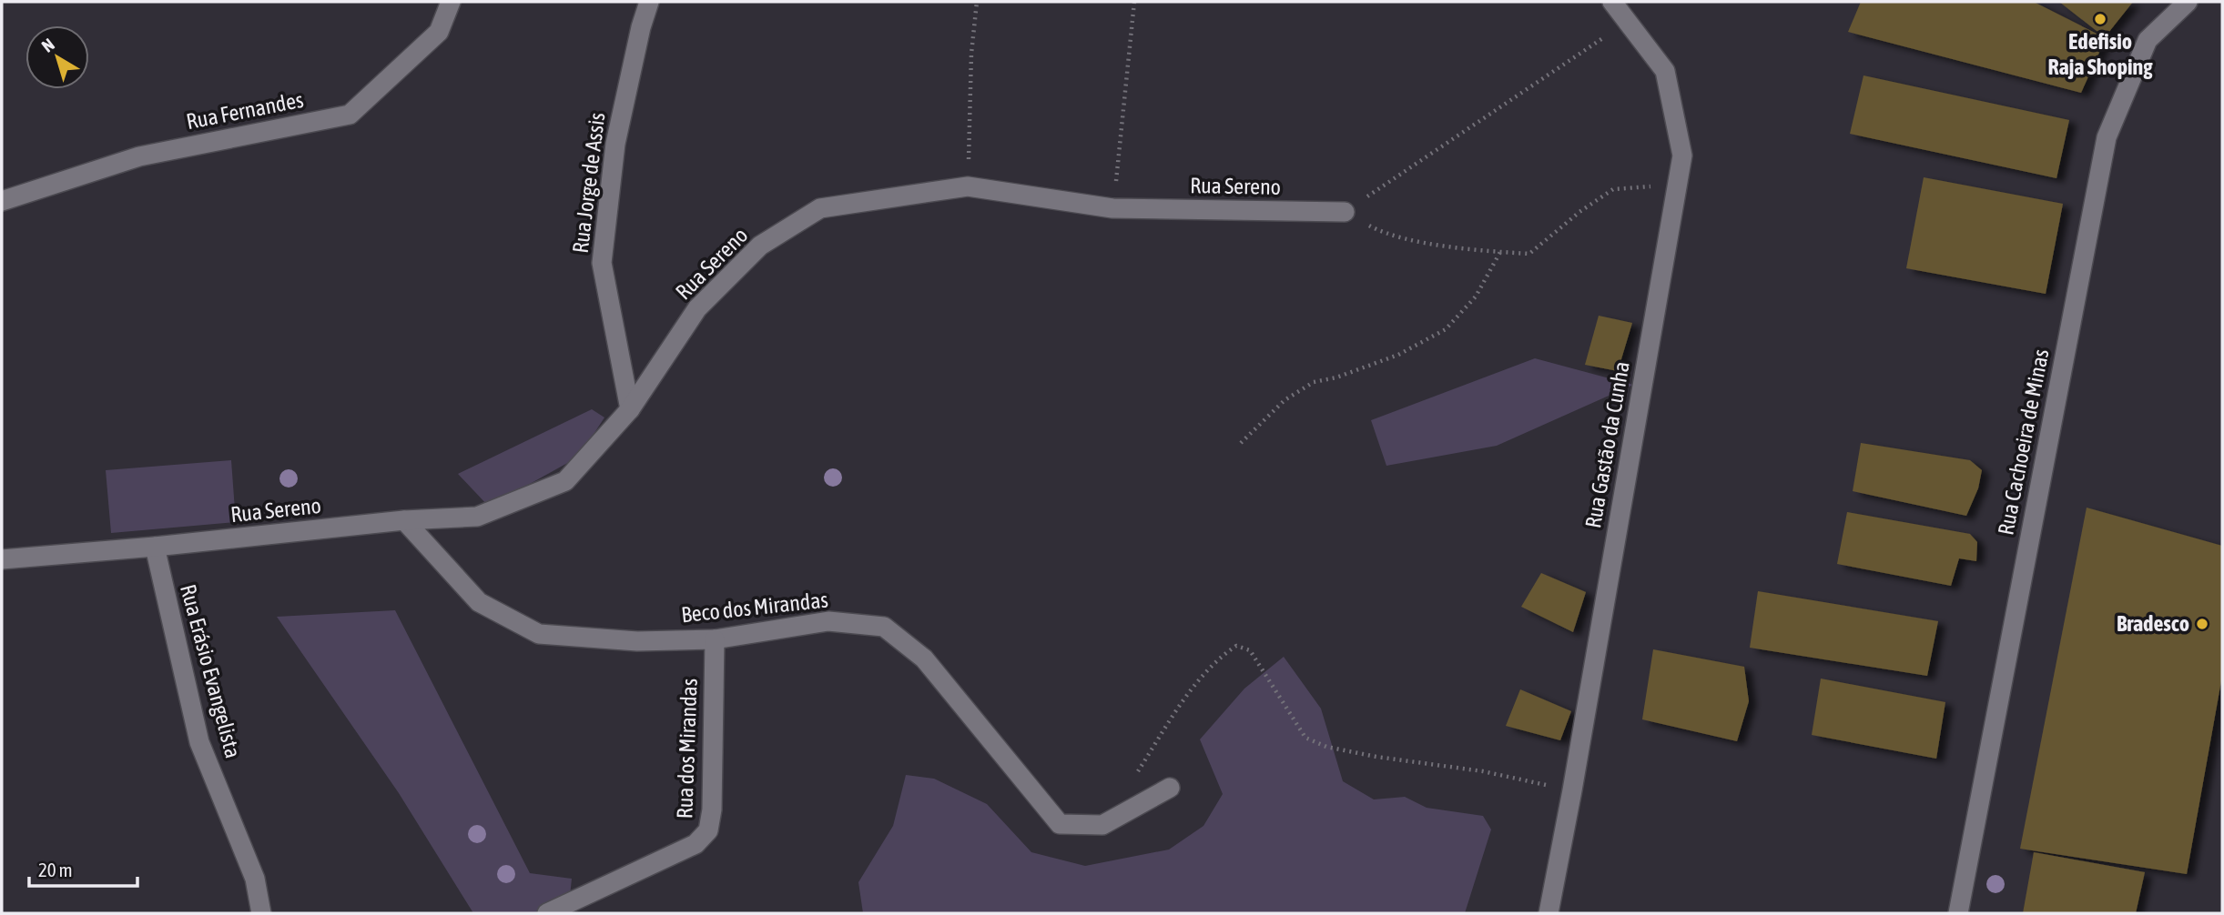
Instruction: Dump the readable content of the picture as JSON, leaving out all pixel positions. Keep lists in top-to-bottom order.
{
  "streets": {
    "street": [
      "Rua Fernandes",
      "Rua Jorge de Assis",
      "Rua Sereno",
      "Rua Cachoeira de Minas",
      "Rua Gastão da Cunha",
      "Beco dos Mirandas",
      "Rua Erásio Evangelista",
      "Rua dos Mirandas"
    ]
  },
  "crossings": [
    ["Rua Jorge de Assis", "Rua Sereno"],
    ["Rua Sereno", "Beco dos Mirandas"],
    ["Rua Sereno", "Rua Erásio Evangelista"],
    ["Beco dos Mirandas", "Rua dos Mirandas"]
  ],
  "places": ["Edefisio Raja Shoping", "Bradesco"],
  "scale_bar": "20 m",
  "north": "top left"
}
